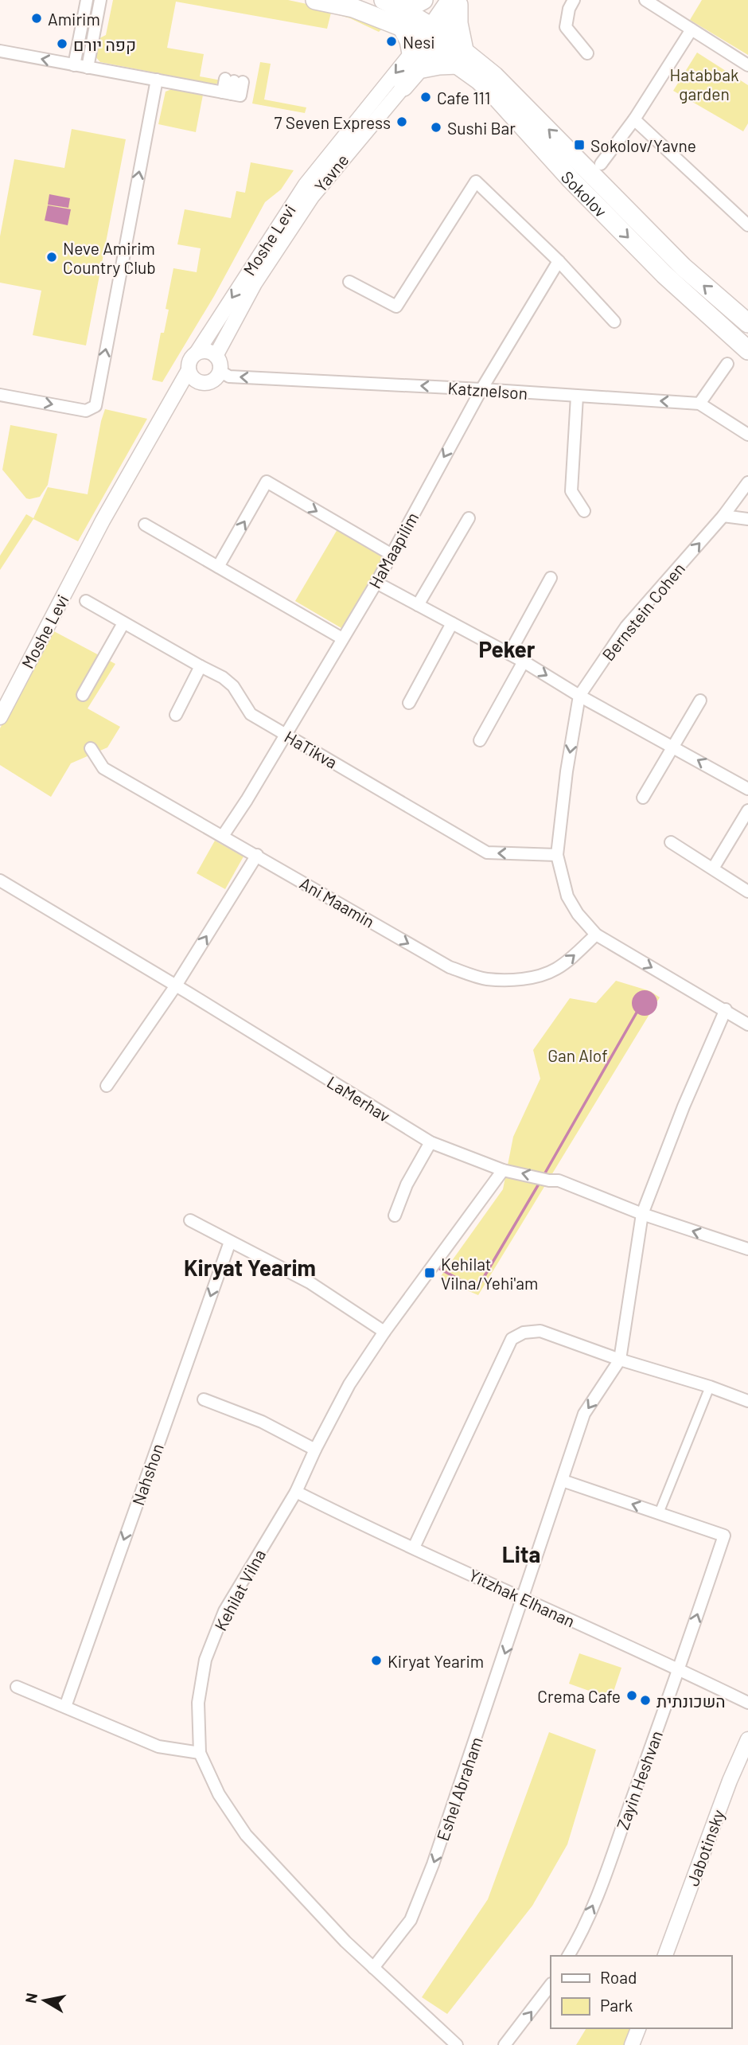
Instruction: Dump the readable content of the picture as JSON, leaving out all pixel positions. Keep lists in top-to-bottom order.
{
  "streets": {
    "main road": ["Sokolov"],
    "street": [
      "Yavne",
      "Moshe Levi",
      "Katznelson",
      "HaMaapilim",
      "Bernstein Cohen",
      "HaTikva",
      "Ani Maamin",
      "LaMerhav",
      "Nahshon",
      "Kehilat Vilna",
      "Yitzhak Elhanan",
      "Zayin Heshvan",
      "Eshel Abraham",
      "Jabotinsky"
    ]
  },
  "crossings": [
    ["Yavne", "Sokolov"],
    ["Yavne", "Moshe Levi"],
    ["Yavne", "Katznelson"],
    ["Sokolov", "Moshe Levi"],
    ["Moshe Levi", "Katznelson"],
    ["Katznelson", "HaMaapilim"],
    ["HaMaapilim", "HaTikva"],
    ["HaMaapilim", "Ani Maamin"],
    ["Bernstein Cohen", "HaTikva"],
    ["LaMerhav", "Kehilat Vilna"],
    ["Kehilat Vilna", "Yitzhak Elhanan"],
    ["Kehilat Vilna", "Eshel Abraham"],
    ["Yitzhak Elhanan", "Zayin Heshvan"],
    ["Yitzhak Elhanan", "Eshel Abraham"]
  ],
  "one_way": [
    "Moshe Levi",
    "Katznelson",
    "HaTikva",
    "Ani Maamin",
    "Nahshon",
    "Zayin Heshvan",
    "Eshel Abraham"
  ],
  "districts": ["Peker", "Kiryat Yearim", "Lita"],
  "parks": ["Hatabbak garden", "Gan Alof"],
  "places": {
    "other": [
      "Amirim",
      "Nesi",
      "קפה יורם",
      "Cafe 111",
      "7 Seven Express",
      "Sushi Bar",
      "Neve Amirim Country Club",
      "Kiryat Yearim",
      "Crema Cafe",
      "השכונתית"
    ],
    "transit": ["Sokolov/Yavne", "Kehilat Vilna/Yehi'am"]
  },
  "legend": ["Road", "Park"],
  "north": "left"
}
